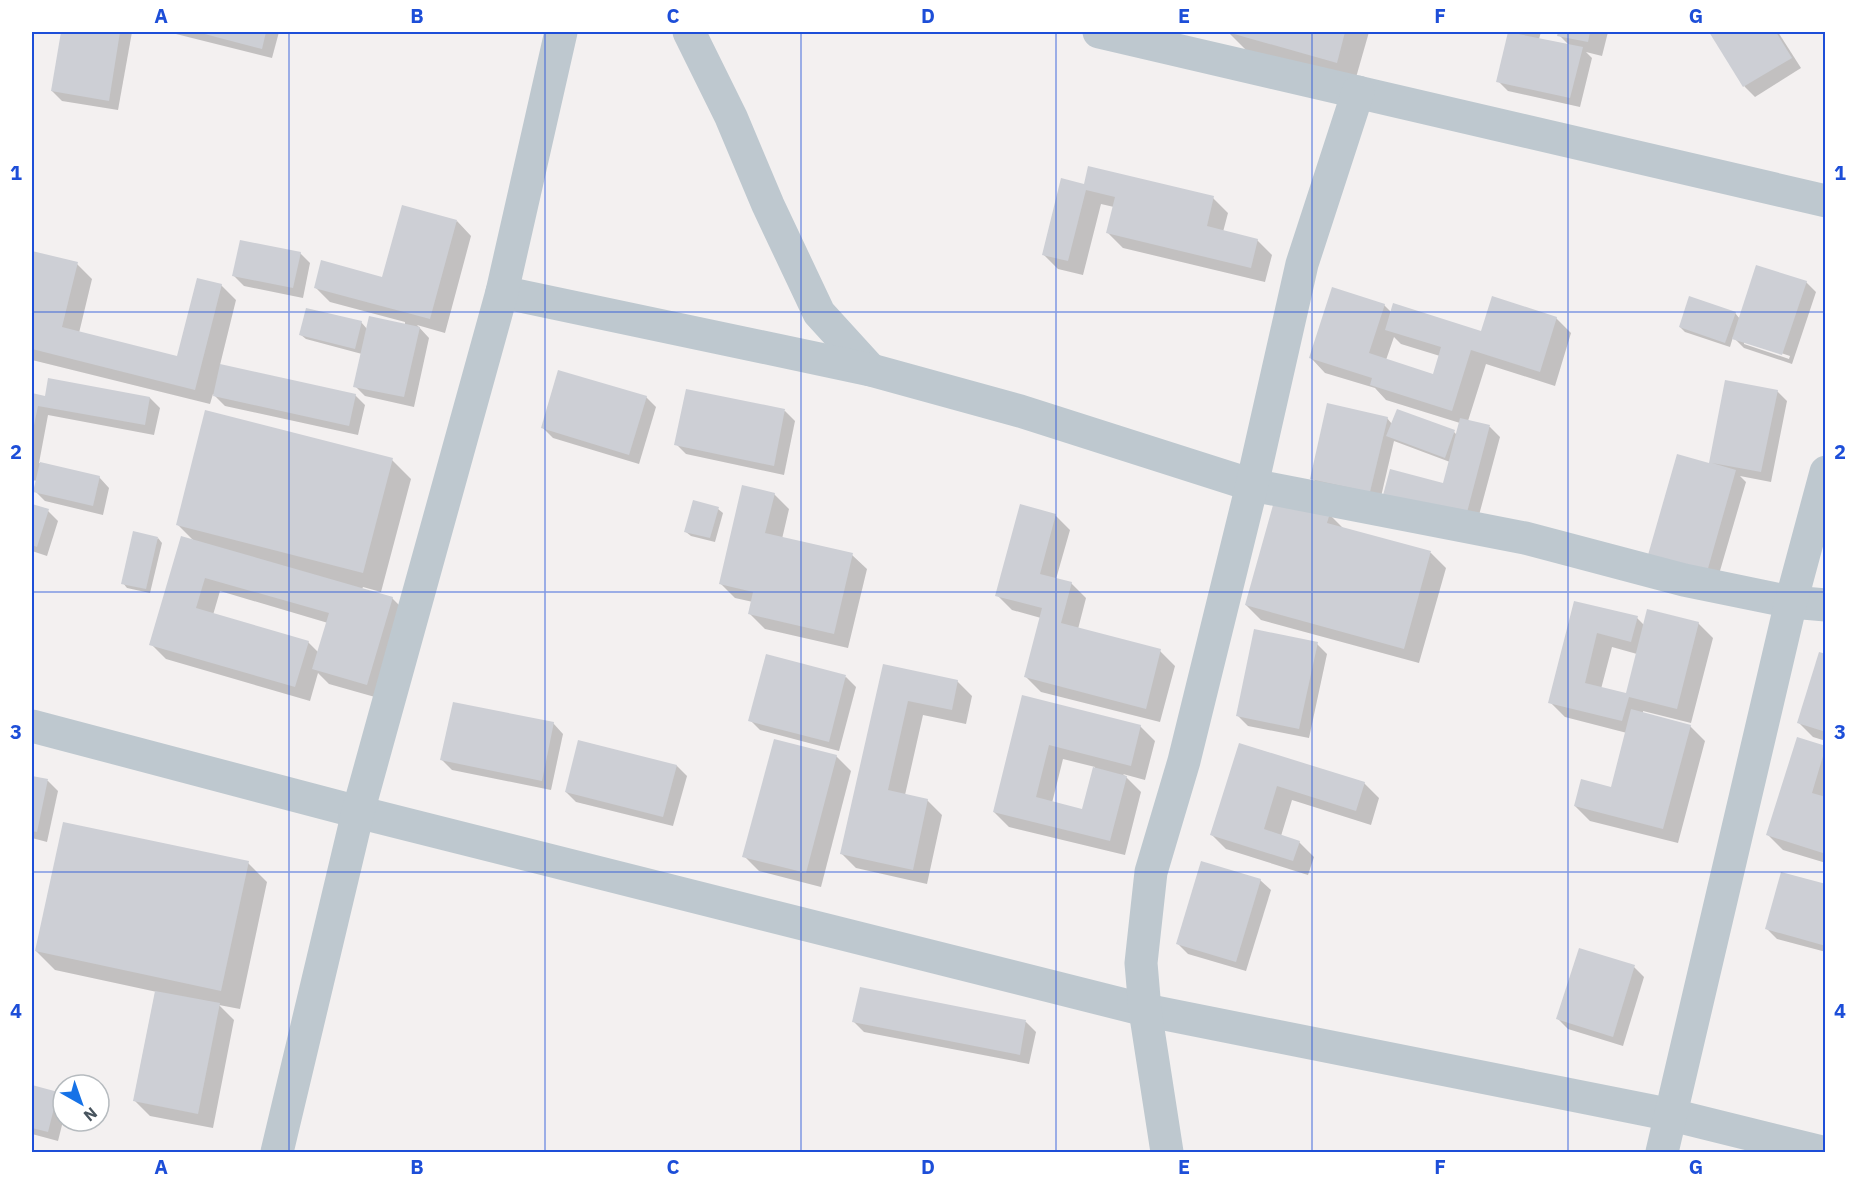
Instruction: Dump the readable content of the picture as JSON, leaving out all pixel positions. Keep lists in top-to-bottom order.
{
  "north": "bottom right",
  "grid": {
    "columns": [
      "A",
      "B",
      "C",
      "D",
      "E",
      "F",
      "G"
    ],
    "rows": [
      "1",
      "2",
      "3",
      "4"
    ]
  }
}
